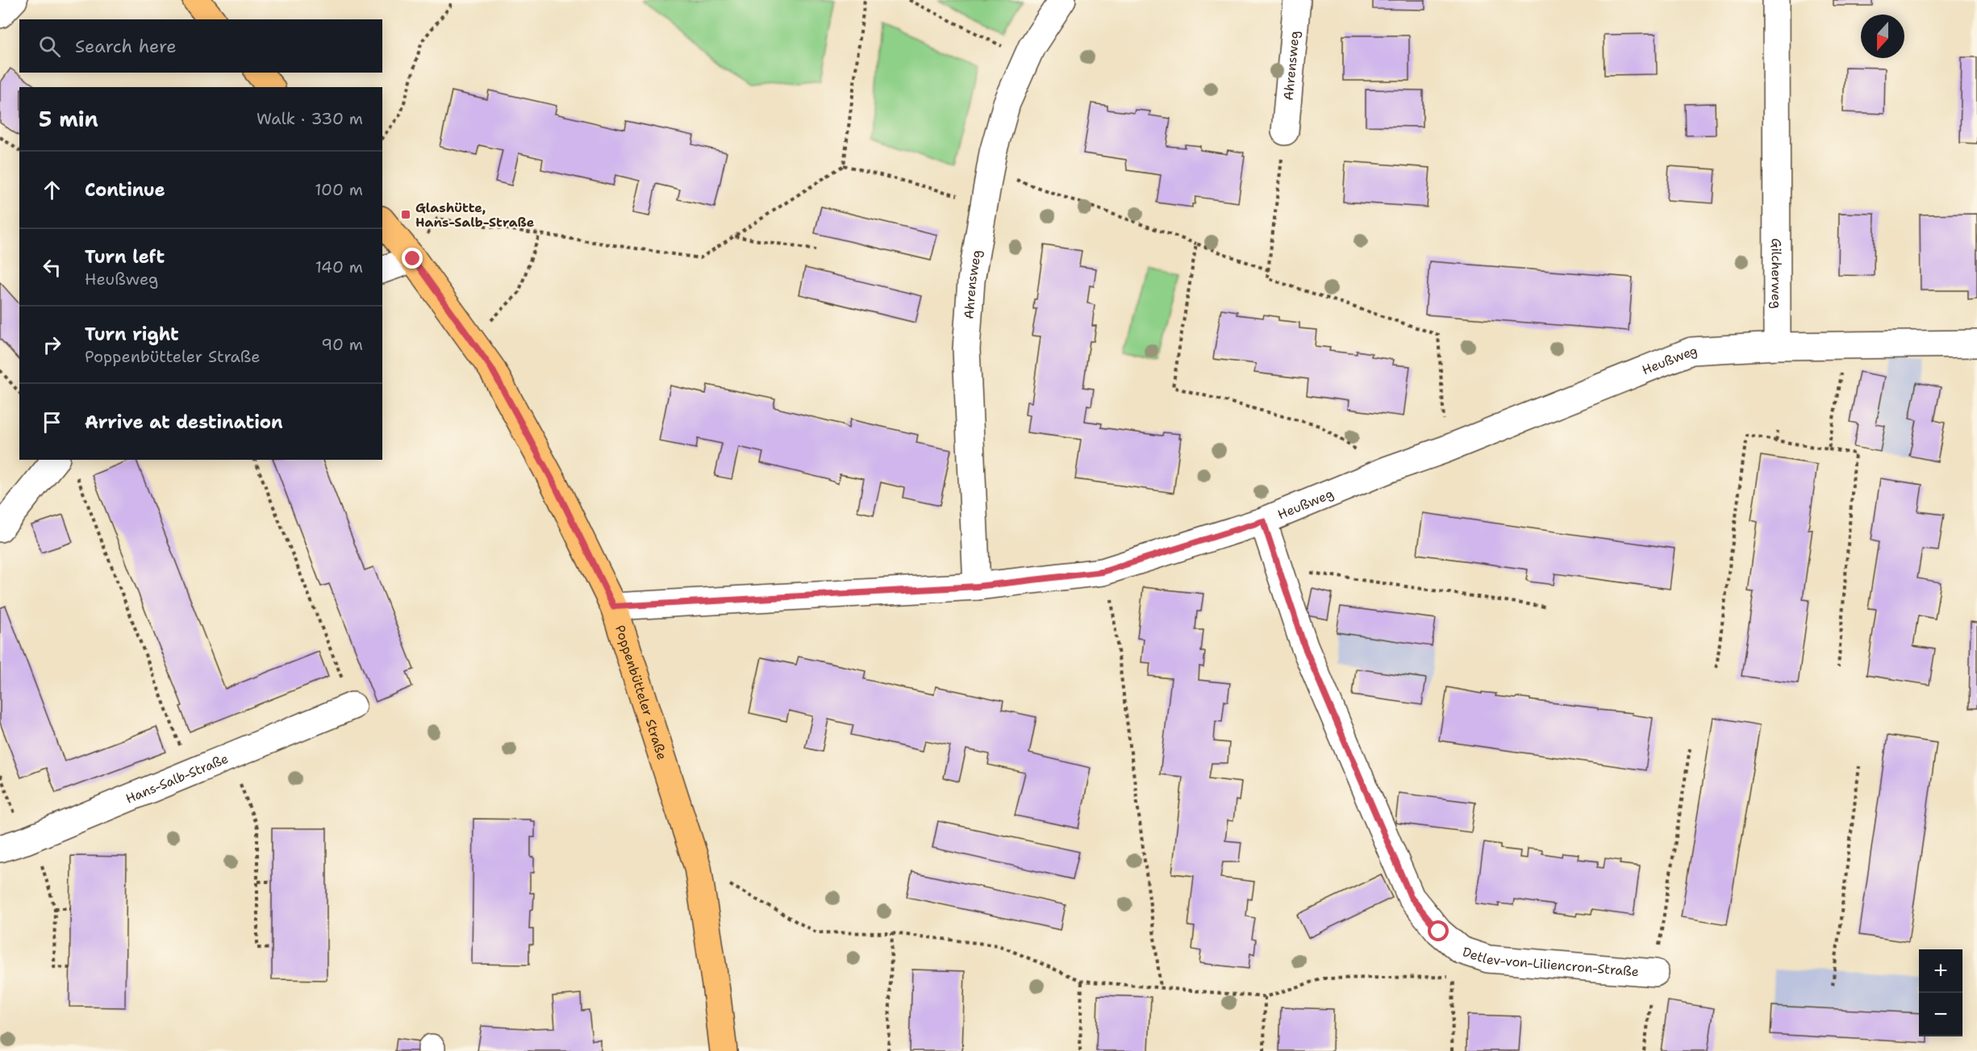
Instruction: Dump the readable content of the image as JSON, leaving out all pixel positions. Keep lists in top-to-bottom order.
{
  "streets": {
    "main road": ["Poppenbütteler Straße"],
    "street": [
      "Ahrensweg",
      "Gilcherweg",
      "Heußweg",
      "Hans-Salb-Straße",
      "Detlev-von-Liliencron-Straße"
    ]
  },
  "crossings": [
    ["Ahrensweg", "Heußweg"],
    ["Gilcherweg", "Heußweg"],
    ["Heußweg", "Poppenbütteler Straße"],
    ["Heußweg", "Detlev-von-Liliencron-Straße"]
  ],
  "places": {
    "transit": ["Glashütte, Hans-Salb-Straße"]
  },
  "north": "bottom",
  "page": {
    "search": "Search here",
    "heading": ["5 min", "Walk · 330 m"],
    "list": [
      ["Continue", "100 m"],
      ["Turn left", "Heußweg", "140 m"],
      ["Turn right", "Poppenbütteler Straße", "90 m"],
      "Arrive at destination"
    ],
    "map_buttons": ["+", "−"]
  }
}
